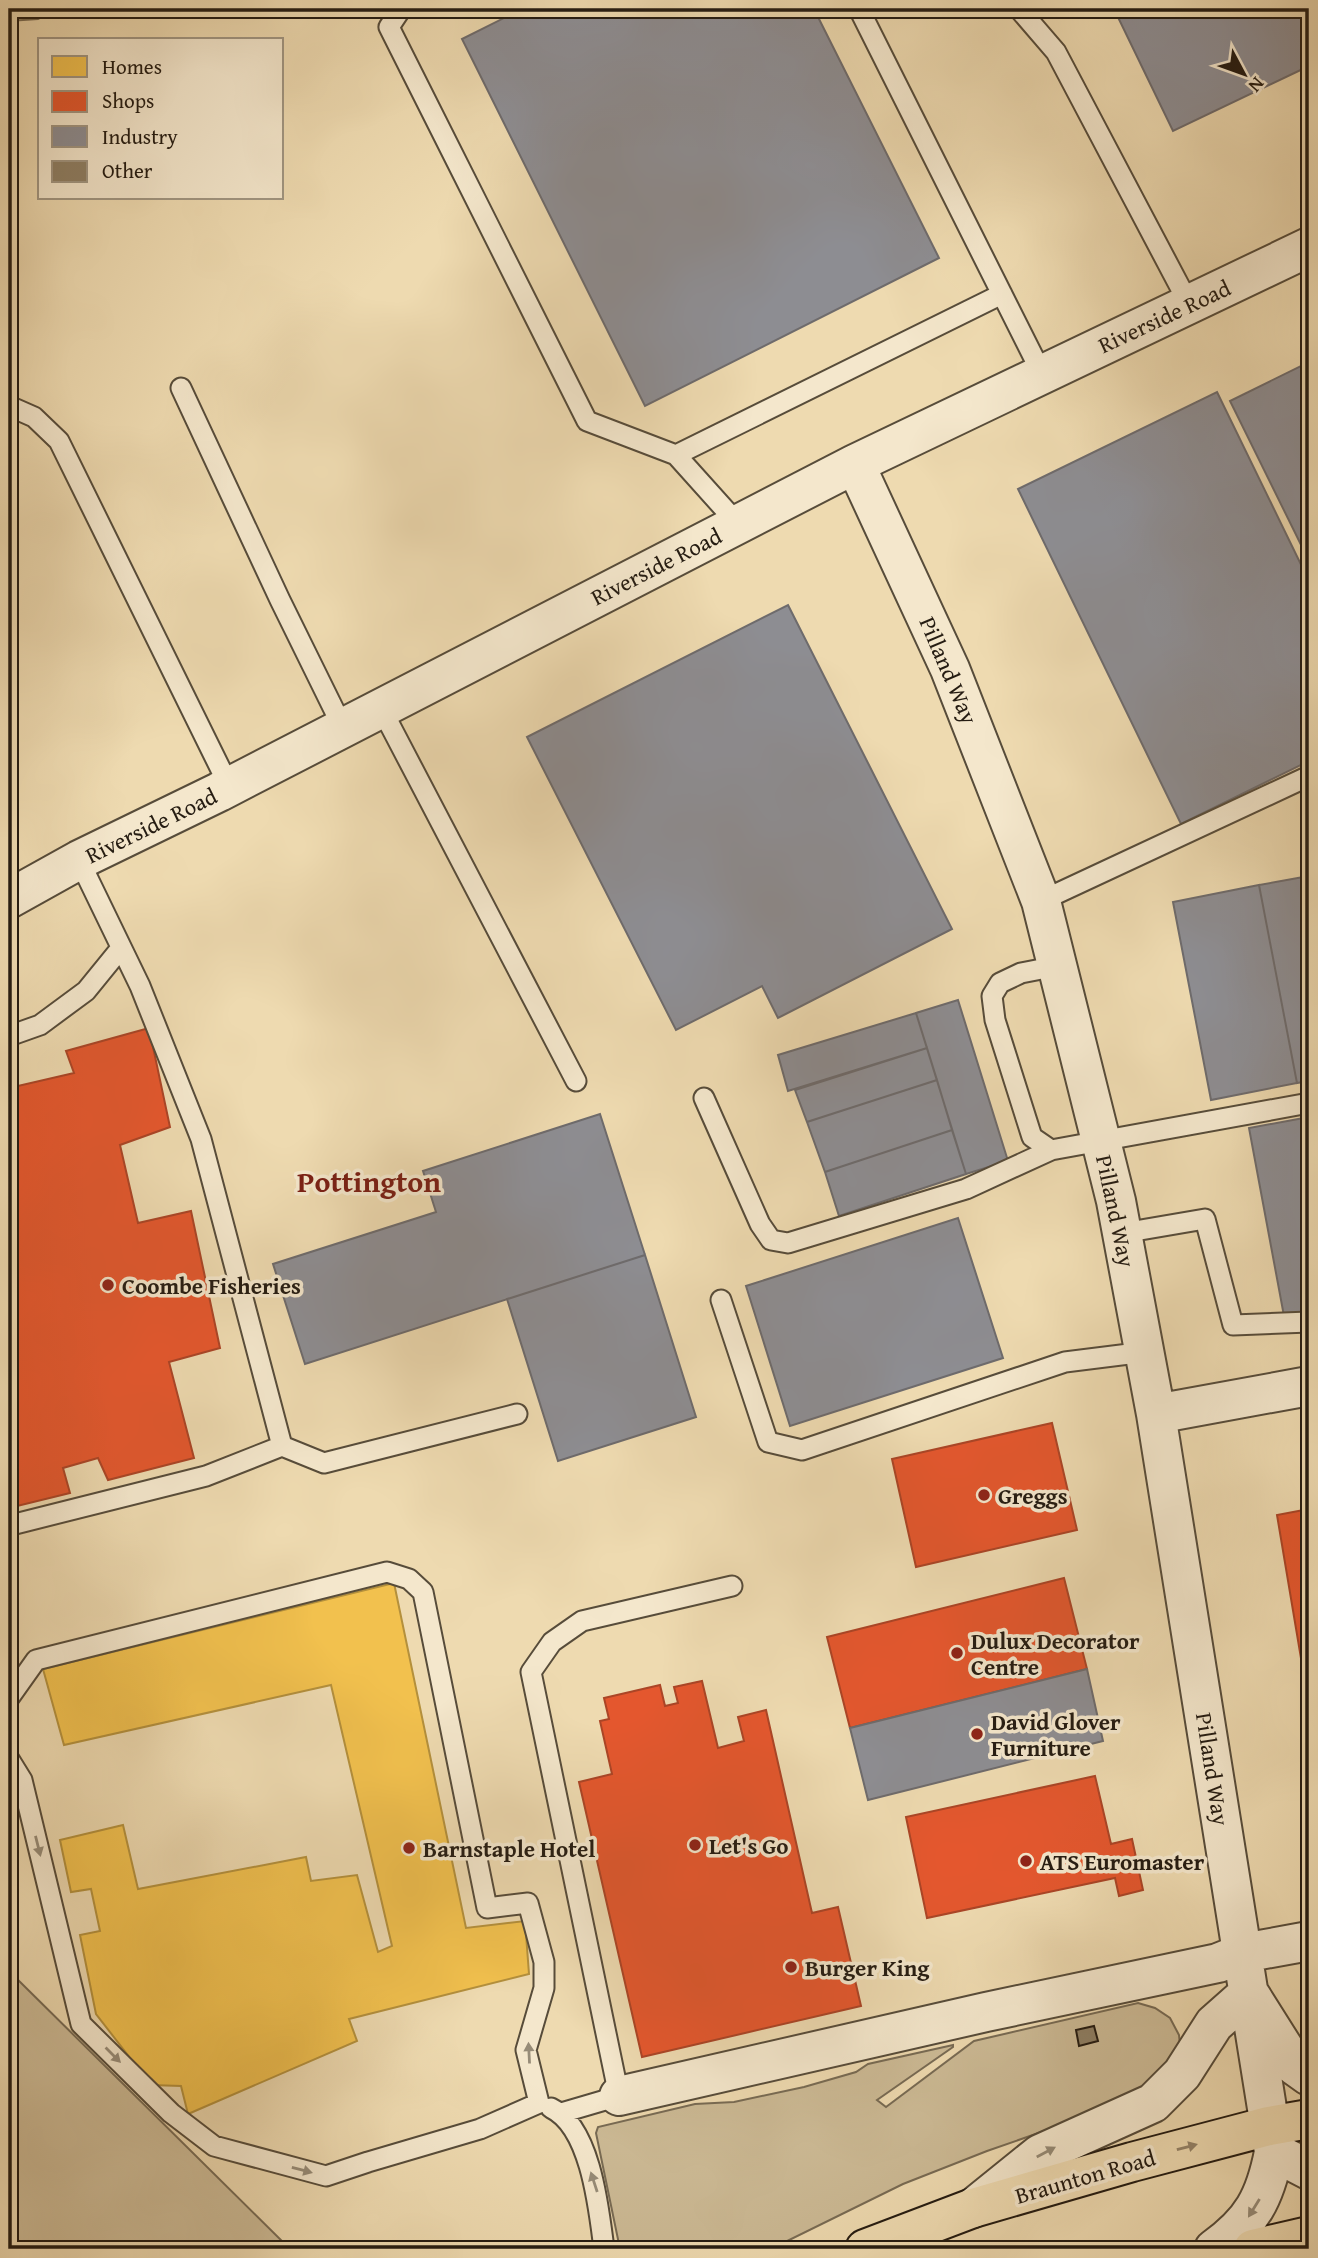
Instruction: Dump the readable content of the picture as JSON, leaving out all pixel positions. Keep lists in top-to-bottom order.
{
  "streets": {
    "main road": ["Braunton Road"],
    "street": ["Riverside Road", "Pilland Way"]
  },
  "crossings": [
    ["Riverside Road", "Pilland Way"],
    ["Pilland Way", "Braunton Road"]
  ],
  "one_way": ["Braunton Road"],
  "districts": ["Pottington"],
  "places": [
    "Coombe Fisheries",
    "Greggs",
    "Dulux Decorator Centre",
    "David Glover Furniture",
    "Let's Go",
    "Barnstaple Hotel",
    "ATS Euromaster",
    "Burger King"
  ],
  "legend": [
    "Homes",
    "Shops",
    "Industry",
    "Other"
  ],
  "north": "bottom right"
}
